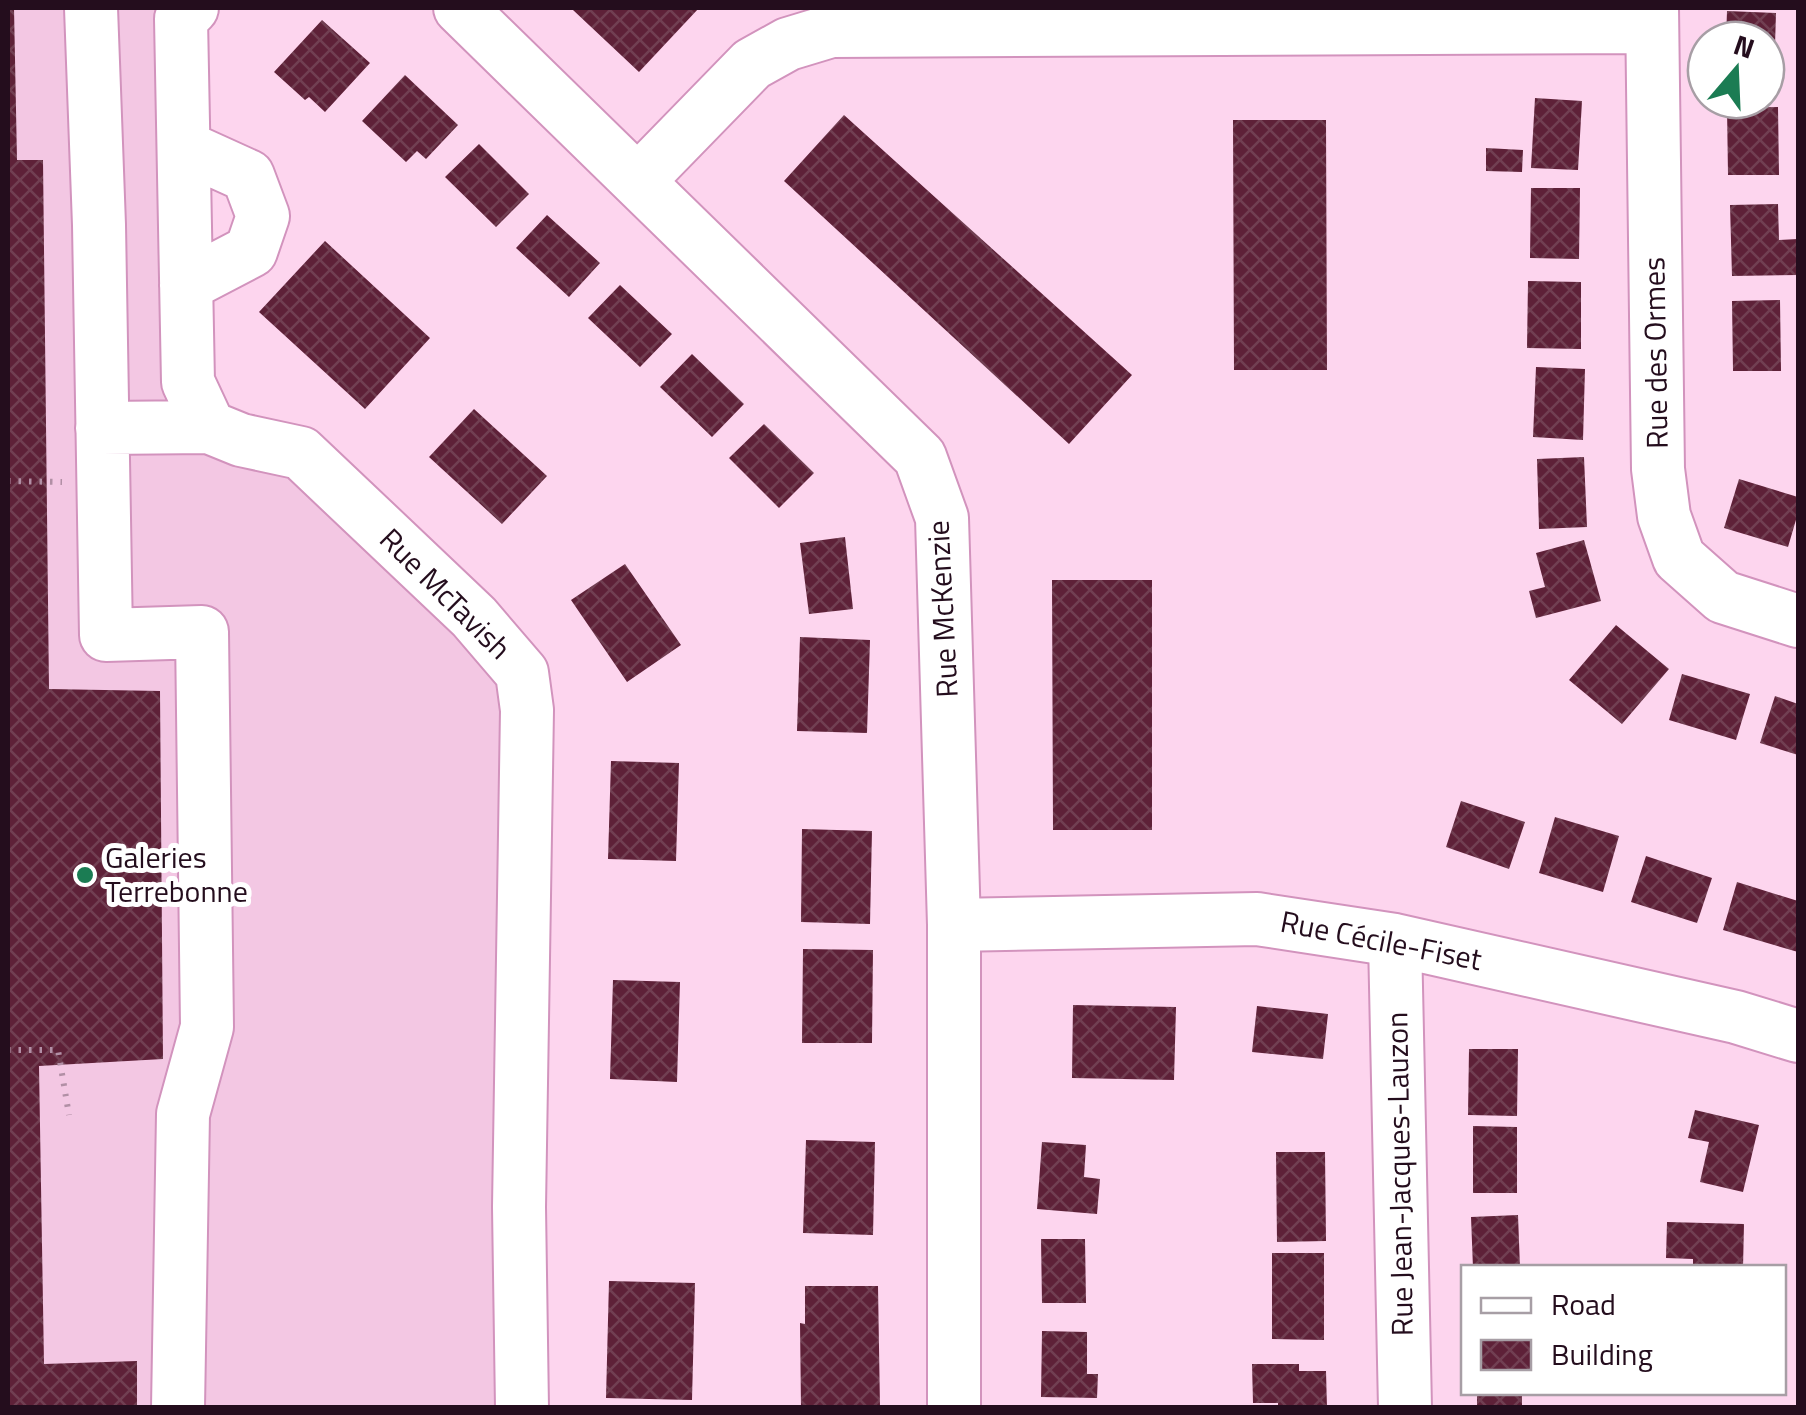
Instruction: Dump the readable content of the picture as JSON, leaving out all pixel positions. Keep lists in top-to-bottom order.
{
  "streets": {
    "street": [
      "Rue des Ormes",
      "Rue McTavish",
      "Rue McKenzie",
      "Rue Cécile-Fiset",
      "Rue Jean-Jacques-Lauzon"
    ]
  },
  "crossings": [
    ["Rue McKenzie", "Rue Cécile-Fiset"],
    ["Rue Cécile-Fiset", "Rue Jean-Jacques-Lauzon"]
  ],
  "places": ["Galeries Terrebonne"],
  "legend": ["Road", "Building"],
  "north": "top"
}
